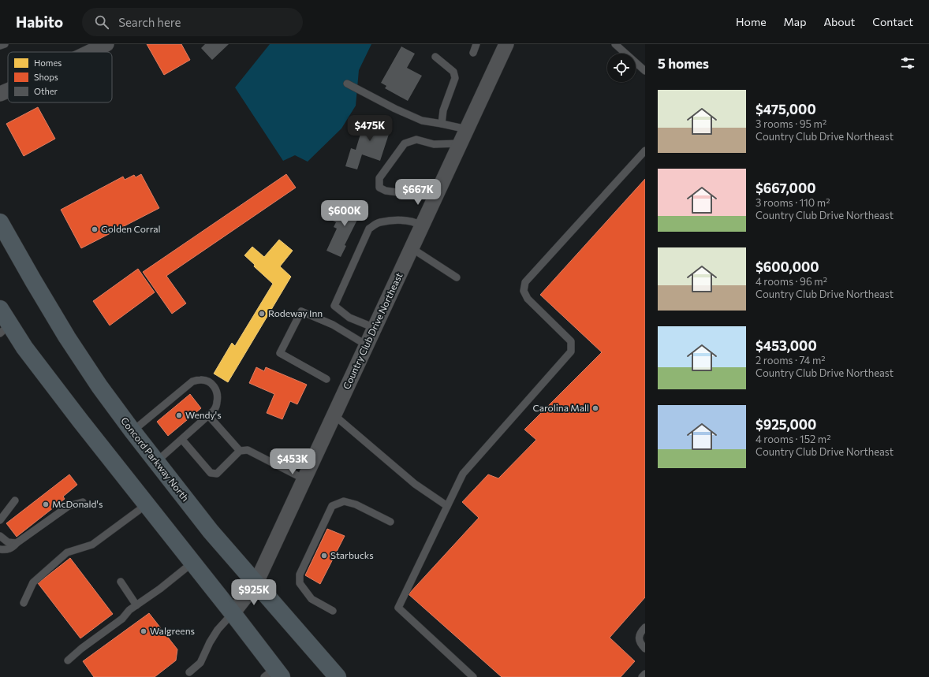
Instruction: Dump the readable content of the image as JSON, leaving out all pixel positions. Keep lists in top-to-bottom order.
{
  "streets": {
    "highway": ["Concord Parkway North"],
    "street": ["Country Club Drive Northeast"]
  },
  "crossings": [
    ["Country Club Drive Northeast", "Concord Parkway North"]
  ],
  "places": [
    "Golden Corral",
    "Rodeway Inn",
    "Carolina Mall",
    "Wendy's",
    "McDonald's",
    "Starbucks",
    "Walgreens"
  ],
  "legend": ["Homes", "Shops", "Other"],
  "page": {
    "header": "Habito",
    "search": "Search here",
    "nav": [
      "Home",
      "Map",
      "About",
      "Contact"
    ],
    "heading": "5 homes",
    "list": [
      {
        "name": "$475,000",
        "note": "3 rooms · 95 m² · Country Club Drive Northeast"
      },
      {
        "name": "$667,000",
        "note": "3 rooms · 110 m² · Country Club Drive Northeast"
      },
      {
        "name": "$600,000",
        "note": "4 rooms · 96 m² · Country Club Drive Northeast"
      },
      {
        "name": "$453,000",
        "note": "2 rooms · 74 m² · Country Club Drive Northeast"
      },
      {
        "name": "$925,000",
        "note": "4 rooms · 152 m² · Country Club Drive Northeast"
      }
    ],
    "price": [
      "$475K",
      "$667K",
      "$600K",
      "$453K",
      "$925K"
    ]
  }
}
